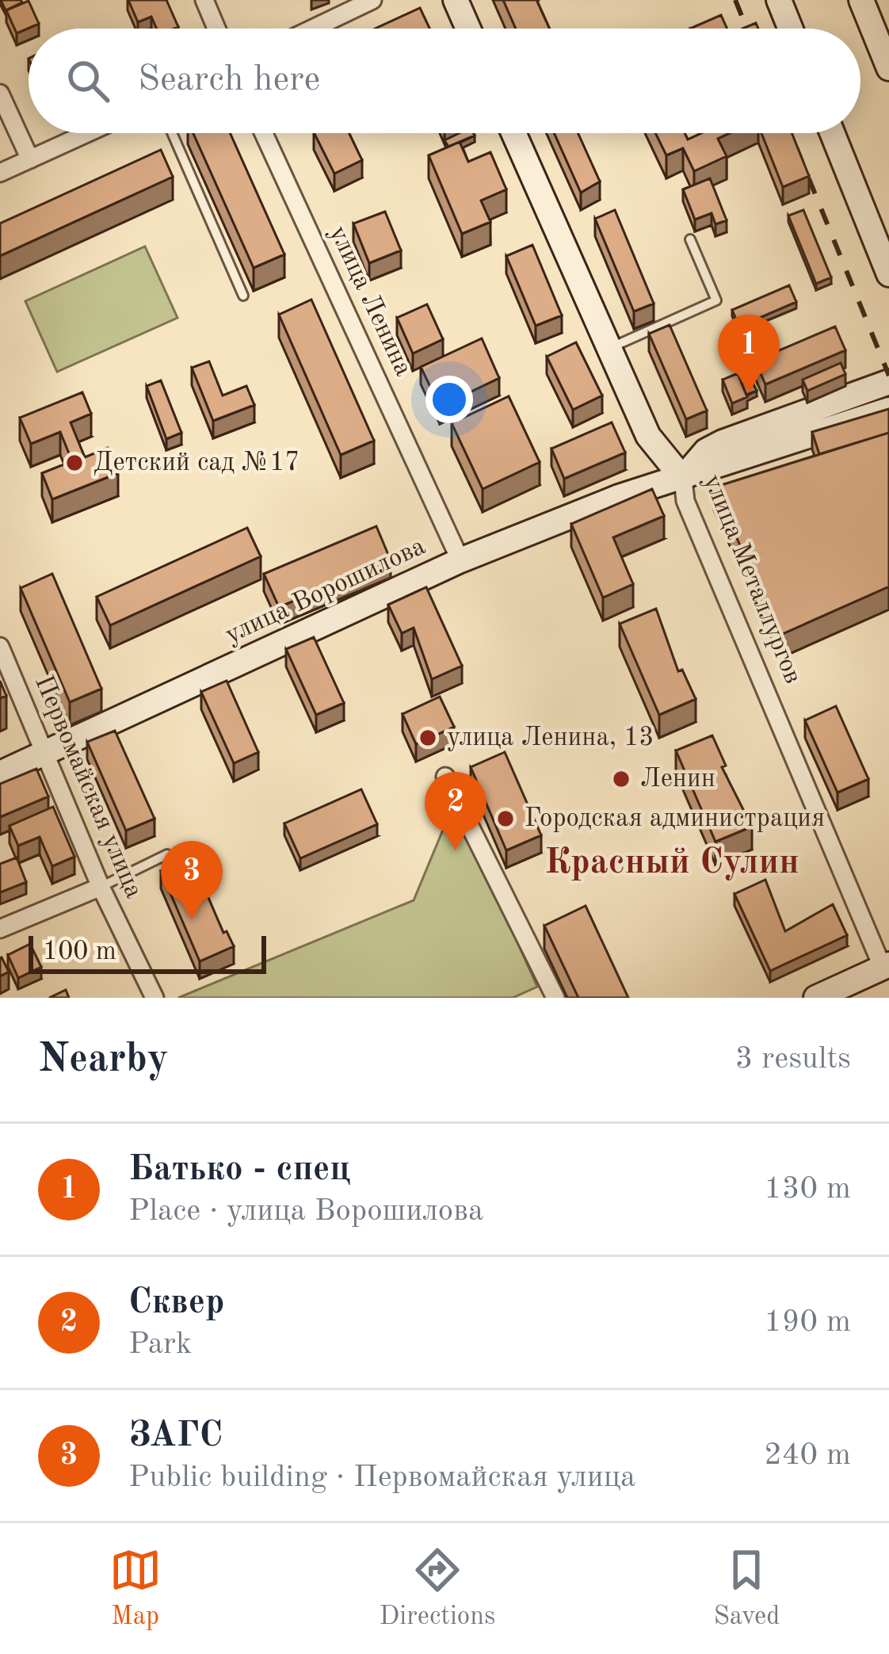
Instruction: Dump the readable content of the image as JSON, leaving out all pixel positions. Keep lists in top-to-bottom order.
{
  "streets": {
    "main road": ["улица Металлургов", "улица Ворошилова"],
    "street": ["улица Ленина", "Первомайская улица"]
  },
  "crossings": [
    ["улица Ленина", "улица Ворошилова"],
    ["улица Металлургов", "улица Ворошилова"],
    ["улица Ворошилова", "Первомайская улица"]
  ],
  "districts": ["Красный Сулин"],
  "places": [
    "Детский сад №17",
    "улица Ленина, 13",
    "Ленин",
    "Городская администрация"
  ],
  "scale_bar": "100 m",
  "page": {
    "search": "Search here",
    "pins": ["1", "2", "3"],
    "scale": "100 m",
    "heading": ["Nearby", "3 results"],
    "list": [
      {
        "mark": "1",
        "name": "Батько - спец",
        "note": "Place · улица Ворошилова",
        "value": "130 m"
      },
      {
        "mark": "2",
        "name": "Сквер",
        "note": "Park",
        "value": "190 m"
      },
      {
        "mark": "3",
        "name": "ЗАГС",
        "note": "Public building · Первомайская улица",
        "value": "240 m"
      }
    ],
    "nav": ["Map", "Directions", "Saved"]
  }
}
